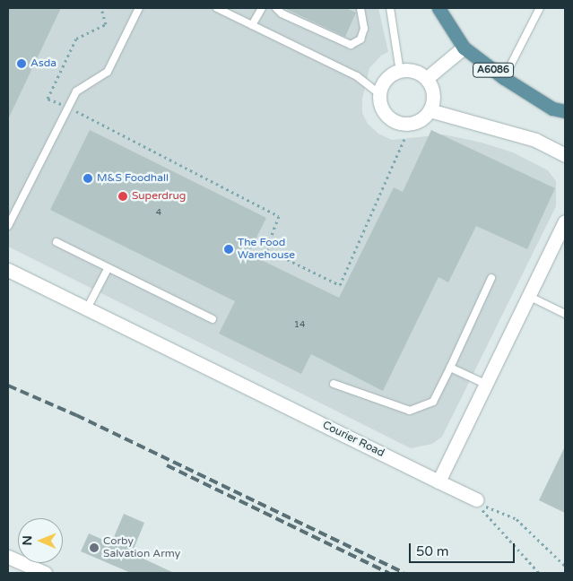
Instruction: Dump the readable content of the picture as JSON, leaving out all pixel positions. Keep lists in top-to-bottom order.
{
  "streets": {
    "main road": ["A6086"],
    "street": ["Courier Road"]
  },
  "places": [
    "Asda",
    "M&S Foodhall",
    "Superdrug",
    "The Food Warehouse",
    "Corby Salvation Army"
  ],
  "house_numbers": ["4", "14"],
  "scale_bar": "50 m",
  "north": "left"
}
